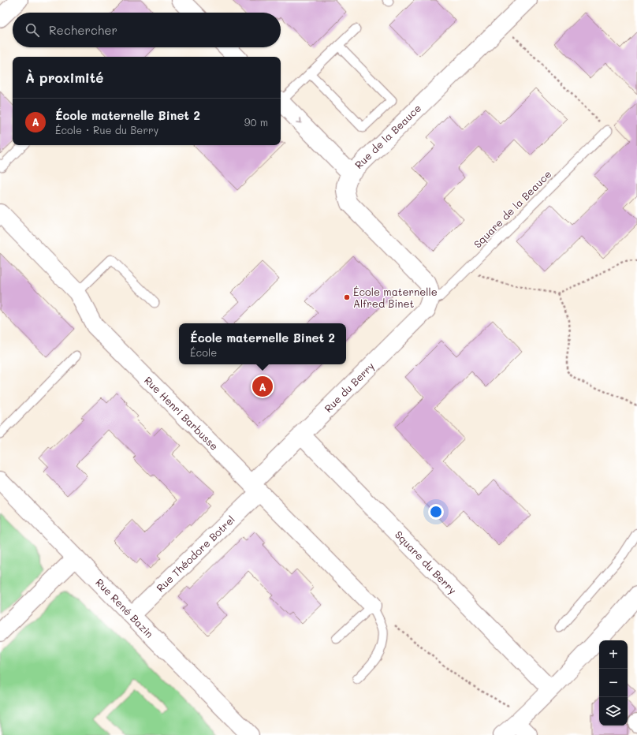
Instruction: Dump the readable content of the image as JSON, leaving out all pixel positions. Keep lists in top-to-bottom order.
{
  "streets": {
    "street": [
      "Rue de la Beauce",
      "Rue du Berry",
      "Rue Henri Barbusse",
      "Rue Théodore Botrel",
      "Square du Berry",
      "Rue René Bazin"
    ],
    "lane": ["Square de la Beauce"]
  },
  "crossings": [
    ["Rue de la Beauce", "Square de la Beauce"],
    ["Rue de la Beauce", "Rue du Berry"],
    ["Square de la Beauce", "Rue du Berry"],
    ["Rue du Berry", "Rue Henri Barbusse"],
    ["Rue du Berry", "Rue Théodore Botrel"],
    ["Rue du Berry", "Square du Berry"],
    ["Rue Henri Barbusse", "Rue Théodore Botrel"],
    ["Rue Théodore Botrel", "Rue René Bazin"]
  ],
  "places": ["École maternelle Alfred Binet"],
  "page": {
    "search": "Rechercher",
    "heading": "À proximité",
    "list": [
      {
        "mark": "A",
        "name": "École maternelle Binet 2",
        "note": "École · Rue du Berry",
        "value": "90 m"
      }
    ],
    "popup": ["École maternelle Binet 2", "École"],
    "pins": "A",
    "map_buttons": ["+", "−"]
  }
}
